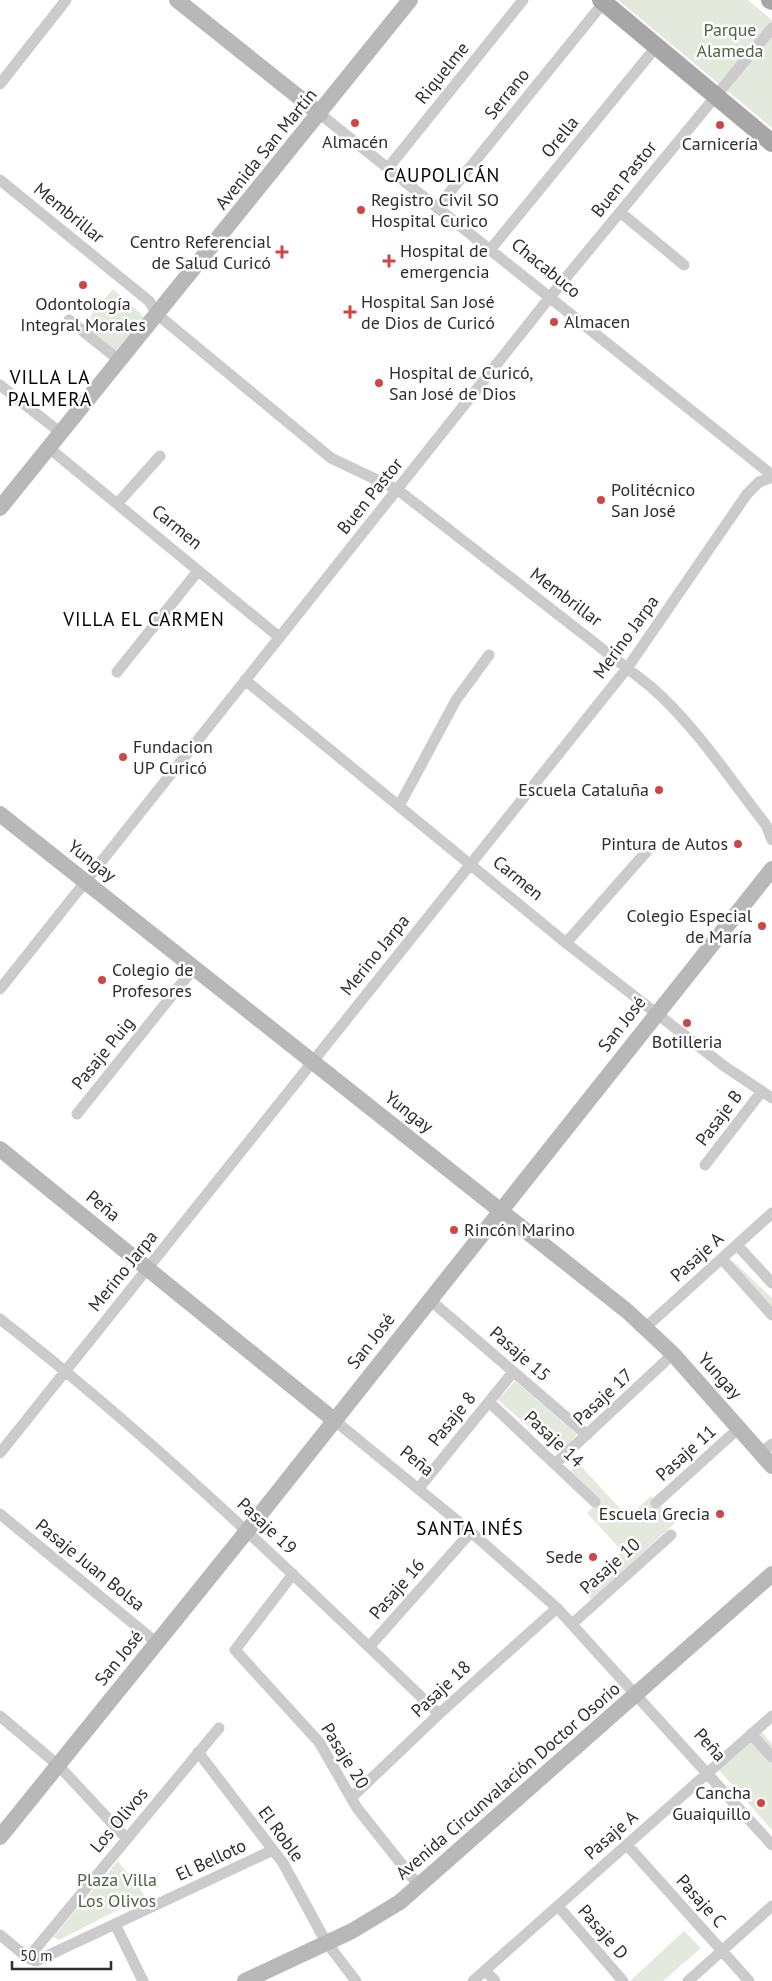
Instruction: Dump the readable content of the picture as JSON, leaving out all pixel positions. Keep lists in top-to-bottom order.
{
  "streets": {
    "street": [
      "Riquelme",
      "Serrano",
      "Orella",
      "Avenida San Martín",
      "Buen Pastor",
      "Membrillar",
      "Chacabuco",
      "Carmen",
      "Merino Jarpa",
      "Yungay",
      "San José",
      "Pasaje Puig",
      "Pasaje B",
      "Peña",
      "Pasaje A",
      "Pasaje 15",
      "Pasaje 17",
      "Pasaje 8",
      "Pasaje 14",
      "Pasaje 11",
      "Pasaje 19",
      "Pasaje Juan Bolsa",
      "Pasaje 10",
      "Pasaje 16",
      "Pasaje 18",
      "Pasaje 20",
      "Avenida Circunvalación Doctor Osorio",
      "Los Olivos",
      "El Roble",
      "El Belloto",
      "Pasaje C",
      "Pasaje D"
    ]
  },
  "crossings": [
    ["Riquelme", "Chacabuco"],
    ["Serrano", "Chacabuco"],
    ["Orella", "Chacabuco"],
    ["Avenida San Martín", "Membrillar"],
    ["Avenida San Martín", "Chacabuco"],
    ["Avenida San Martín", "Carmen"],
    ["Buen Pastor", "Membrillar"],
    ["Buen Pastor", "Chacabuco"],
    ["Buen Pastor", "Carmen"],
    ["Buen Pastor", "Yungay"],
    ["Membrillar", "Merino Jarpa"],
    ["Chacabuco", "Merino Jarpa"],
    ["Carmen", "Merino Jarpa"],
    ["Carmen", "San José"],
    ["Carmen", "Pasaje B"],
    ["Merino Jarpa", "Yungay"],
    ["Merino Jarpa", "Peña"],
    ["Merino Jarpa", "Pasaje 19"],
    ["Yungay", "San José"],
    ["Yungay", "Pasaje Puig"],
    ["Yungay", "Pasaje A"],
    ["Yungay", "Pasaje 17"],
    ["Yungay", "Pasaje 11"],
    ["San José", "Peña"],
    ["San José", "Pasaje 15"],
    ["San José", "Pasaje 19"],
    ["San José", "Pasaje Juan Bolsa"],
    ["Peña", "Pasaje A"],
    ["Peña", "Pasaje 8"],
    ["Peña", "Pasaje 10"],
    ["Peña", "Pasaje 16"],
    ["Peña", "Pasaje 18"],
    ["Peña", "Avenida Circunvalación Doctor Osorio"],
    ["Pasaje A", "Pasaje C"],
    ["Pasaje A", "Pasaje D"],
    ["Pasaje 15", "Pasaje 17"],
    ["Pasaje 15", "Pasaje 8"],
    ["Pasaje 17", "Pasaje 14"],
    ["Pasaje 8", "Pasaje 14"],
    ["Pasaje 19", "Pasaje 16"],
    ["Pasaje 19", "Pasaje 18"],
    ["Pasaje 19", "Pasaje 20"],
    ["Pasaje 18", "Pasaje 20"],
    ["Pasaje 20", "Avenida Circunvalación Doctor Osorio"],
    ["Avenida Circunvalación Doctor Osorio", "El Roble"],
    ["Los Olivos", "El Roble"],
    ["Los Olivos", "El Belloto"],
    ["El Roble", "El Belloto"]
  ],
  "districts": [
    "CAUPOLICÁN",
    "VILLA LA PALMERA",
    "VILLA EL CARMEN",
    "SANTA INÉS"
  ],
  "parks": ["Parque Alameda", "Plaza Villa Los Olivos"],
  "places": {
    "other": [
      "Almacén",
      "Carnicería",
      "Registro Civil SO Hospital Curico",
      "Odontología Integral Morales",
      "Almacen",
      "Hospital de Curicó, San José de Dios",
      "Politécnico San José",
      "Fundacion UP Curicó",
      "Escuela Cataluña",
      "Pintura de Autos",
      "Colegio Especial de María",
      "Colegio de Profesores",
      "Botilleria",
      "Rincón Marino",
      "Escuela Grecia",
      "Sede",
      "Cancha Guaiquillo"
    ],
    "health": ["Centro Referencial de Salud Curicó", "Hospital de emergencia", "Hospital San José de Dios de Curicó"]
  },
  "scale_bar": "50 m"
}
